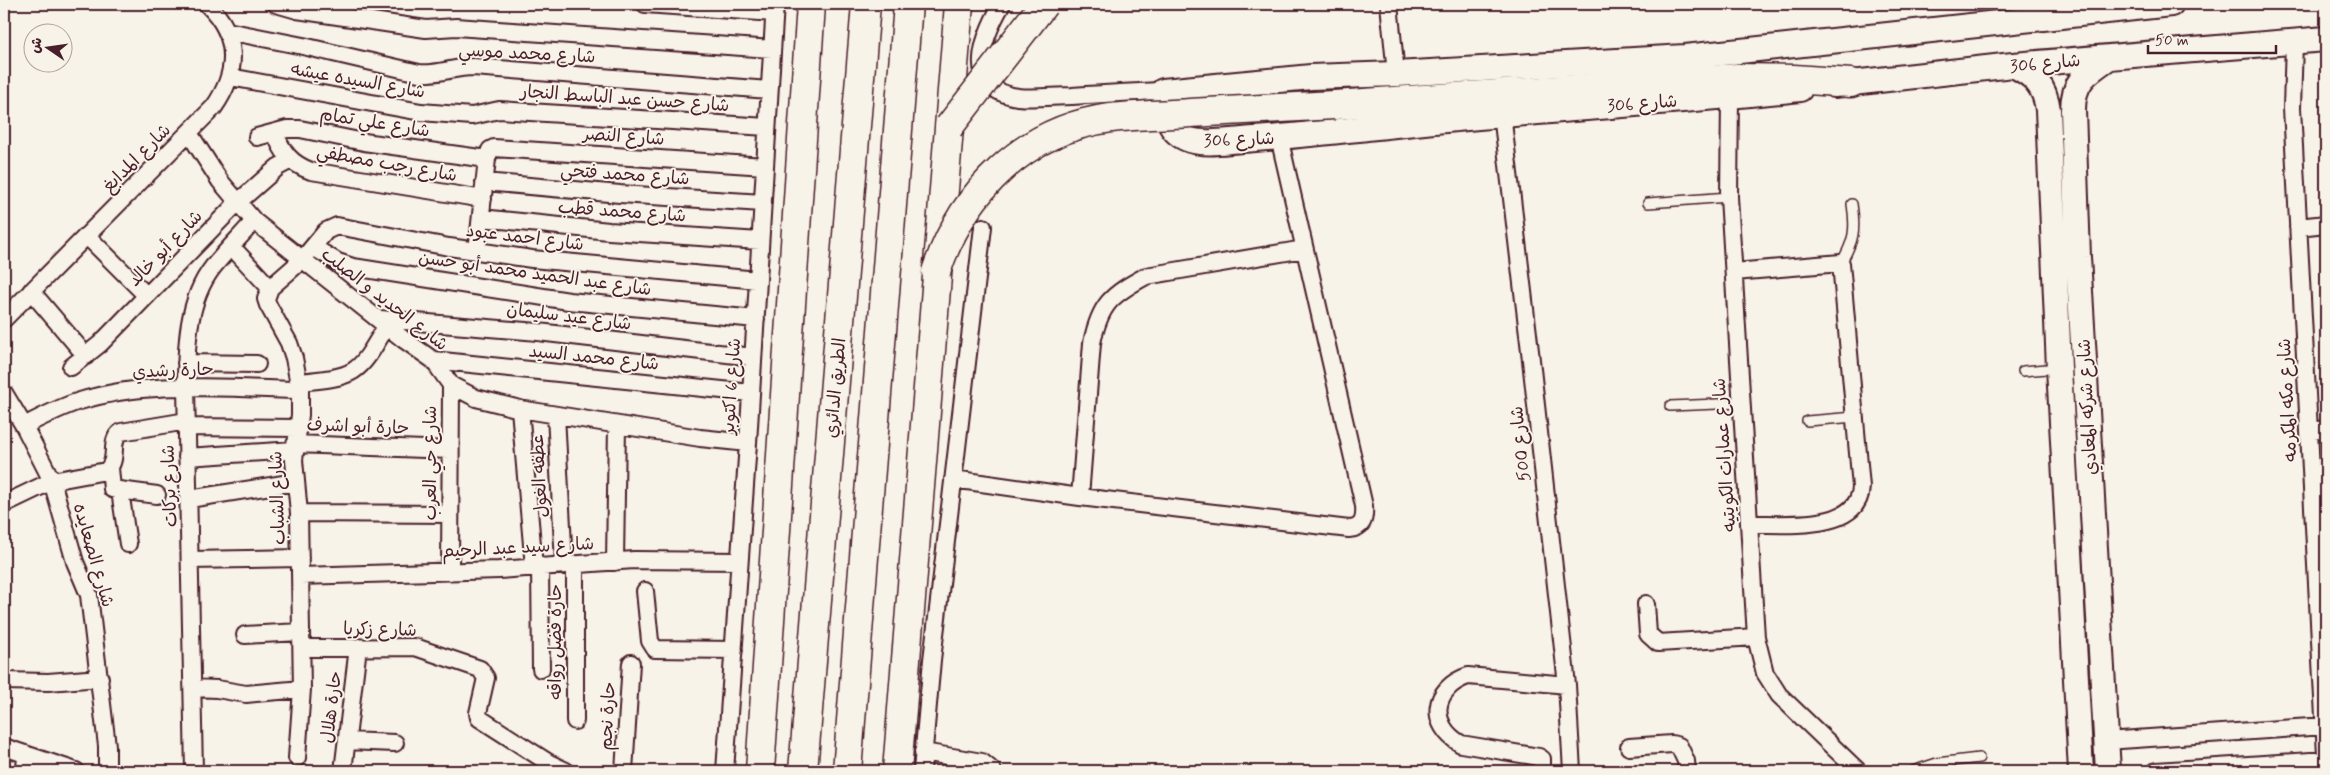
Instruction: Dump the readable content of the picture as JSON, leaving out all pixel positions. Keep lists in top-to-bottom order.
{
  "streets": {
    "highway": ["الطريق الدائري"],
    "street": [
      "شارع محمد موسي",
      "شارع 306",
      "شارع السيده عيشه",
      "شارع حسن عبد الباسط النجار",
      "شارع علي تمام",
      "شارع النصر",
      "شارع المدابغ",
      "شارع رجب مصطفي",
      "شارع محمد فتحي",
      "شارع محمد قطب",
      "شارع احمد عبود",
      "شارع أبو خالد",
      "شارع عبد الحميد محمد أبو حسن",
      "شارع الحديد و الصلب",
      "شارع عيد سليمان",
      "شارع محمد السيد",
      "حارة رشدي",
      "شارع 6 اكتوبر",
      "شارع مكه المكرمه",
      "شارع شركه المعادي",
      "حارة أبو اشرف",
      "شارع 500",
      "شارع عمارات الكويتيه",
      "شارع حي العرب",
      "عطفه الغول",
      "شارع بركات",
      "شارع الشباب",
      "شارع سيد عبد الرحيم",
      "شارع الصعايده",
      "شارع زكريا",
      "حارة فضل رواقه",
      "حارة هلال",
      "حارة نجم"
    ]
  },
  "crossings": [
    ["شارع محمد موسي", "شارع المدابغ"],
    ["شارع محمد موسي", "شارع 6 اكتوبر"],
    ["شارع 306", "شارع مكه المكرمه"],
    ["شارع 306", "شارع شركه المعادي"],
    ["شارع 306", "شارع 500"],
    ["شارع 306", "شارع عمارات الكويتيه"],
    ["شارع السيده عيشه", "شارع حسن عبد الباسط النجار"],
    ["شارع السيده عيشه", "شارع المدابغ"],
    ["شارع حسن عبد الباسط النجار", "شارع 6 اكتوبر"],
    ["شارع علي تمام", "شارع النصر"],
    ["شارع علي تمام", "شارع رجب مصطفي"],
    ["شارع النصر", "شارع 6 اكتوبر"],
    ["شارع المدابغ", "شارع الحديد و الصلب"],
    ["شارع رجب مصطفي", "شارع أبو خالد"],
    ["شارع محمد فتحي", "شارع 6 اكتوبر"],
    ["شارع محمد قطب", "شارع 6 اكتوبر"],
    ["شارع احمد عبود", "شارع عبد الحميد محمد أبو حسن"],
    ["شارع احمد عبود", "شارع الحديد و الصلب"],
    ["شارع احمد عبود", "شارع 6 اكتوبر"],
    ["شارع أبو خالد", "شارع الحديد و الصلب"],
    ["شارع عبد الحميد محمد أبو حسن", "شارع 6 اكتوبر"],
    ["شارع الحديد و الصلب", "شارع عيد سليمان"],
    ["شارع الحديد و الصلب", "شارع محمد السيد"],
    ["شارع الحديد و الصلب", "حارة رشدي"],
    ["شارع الحديد و الصلب", "شارع 6 اكتوبر"],
    ["شارع الحديد و الصلب", "شارع حي العرب"],
    ["شارع الحديد و الصلب", "عطفه الغول"],
    ["شارع الحديد و الصلب", "شارع بركات"],
    ["شارع عيد سليمان", "حارة رشدي"],
    ["شارع عيد سليمان", "شارع 6 اكتوبر"],
    ["شارع محمد السيد", "شارع 6 اكتوبر"],
    ["حارة رشدي", "شارع بركات"],
    ["حارة رشدي", "شارع الشباب"],
    ["حارة رشدي", "شارع الصعايده"],
    ["شارع 6 اكتوبر", "شارع سيد عبد الرحيم"],
    ["حارة أبو اشرف", "شارع حي العرب"],
    ["حارة أبو اشرف", "شارع بركات"],
    ["حارة أبو اشرف", "شارع الشباب"],
    ["شارع حي العرب", "شارع سيد عبد الرحيم"],
    ["عطفه الغول", "شارع سيد عبد الرحيم"],
    ["عطفه الغول", "حارة فضل رواقه"],
    ["شارع الشباب", "شارع سيد عبد الرحيم"],
    ["شارع الشباب", "شارع زكريا"],
    ["شارع سيد عبد الرحيم", "حارة فضل رواقه"],
    ["شارع زكريا", "حارة هلال"]
  ],
  "scale_bar": "50 m",
  "north": "left"
}
